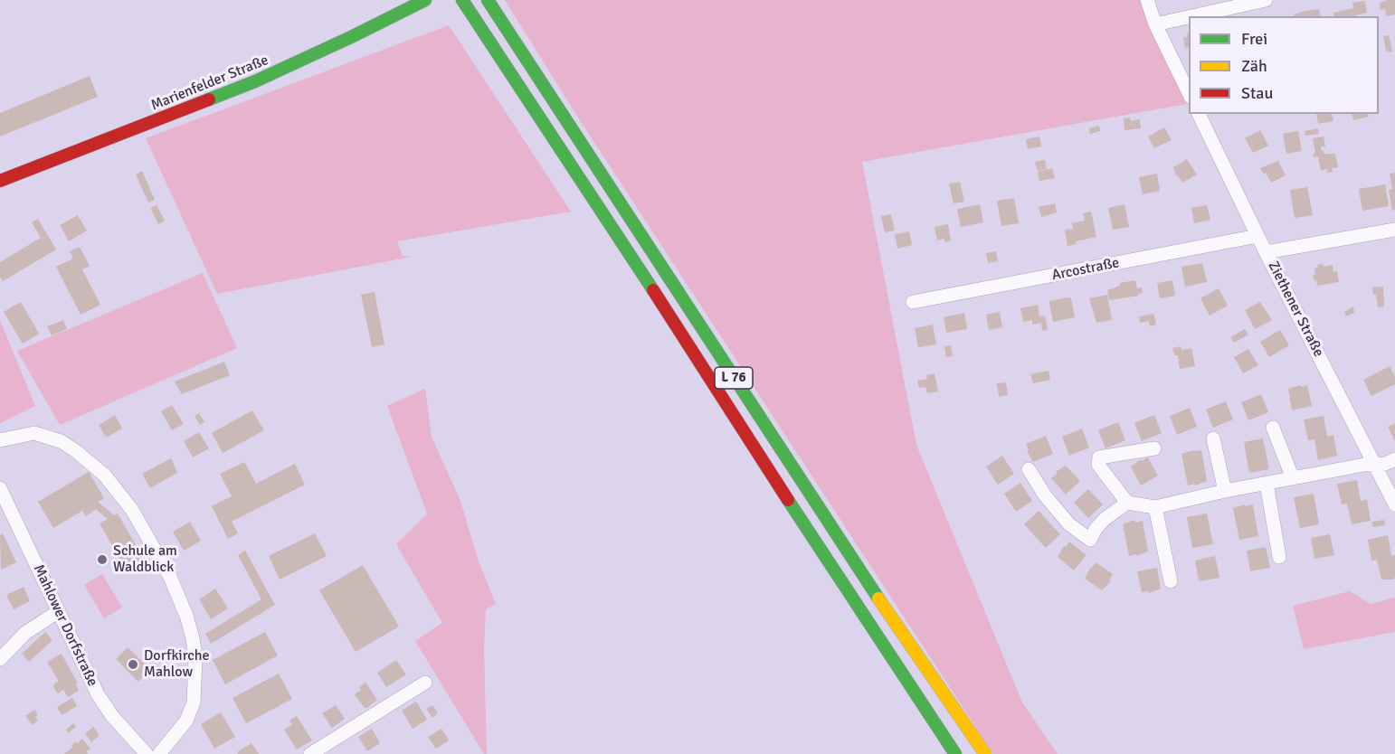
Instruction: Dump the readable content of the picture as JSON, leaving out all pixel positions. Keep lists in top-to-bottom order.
{
  "streets": {
    "main road": ["Marienfelder Straße", "L 76"],
    "street": ["Arcostraße", "Ziethener Straße", "Mahlower Dorfstraße"]
  },
  "crossings": [
    ["Arcostraße", "Ziethener Straße"]
  ],
  "places": ["Schule am Waldblick", "Dorfkirche Mahlow"],
  "legend": ["Frei", "Zäh", "Stau"]
}
